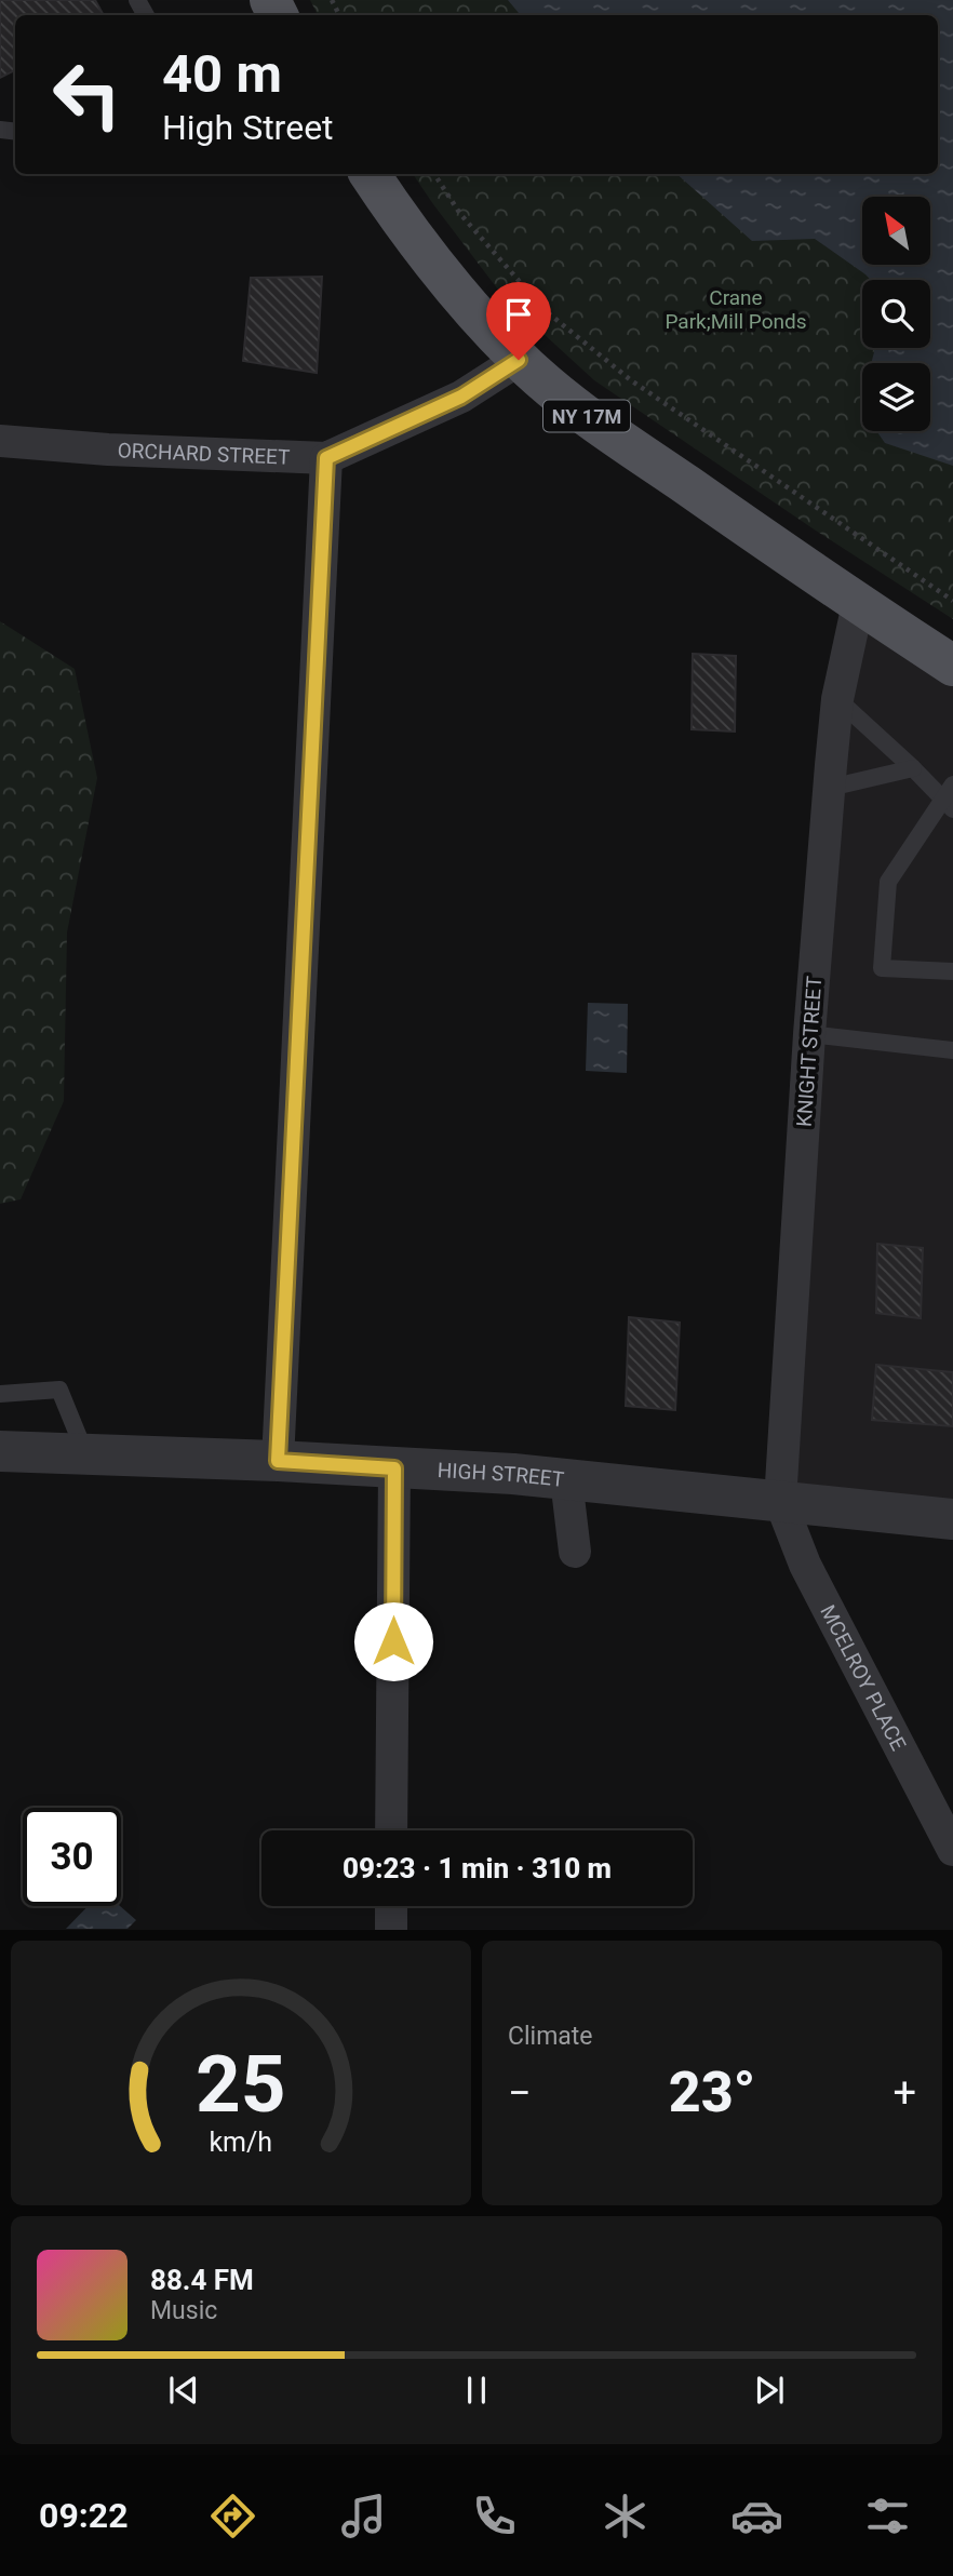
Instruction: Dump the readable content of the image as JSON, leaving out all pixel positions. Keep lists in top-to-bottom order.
{
  "streets": {
    "main road": ["NY 17M"],
    "street": [
      "ORCHARD STREET",
      "KNIGHT STREET",
      "HIGH STREET",
      "MCELROY PLACE"
    ]
  },
  "crossings": [
    ["NY 17M", "ORCHARD STREET"],
    ["NY 17M", "KNIGHT STREET"],
    ["KNIGHT STREET", "HIGH STREET"],
    ["KNIGHT STREET", "MCELROY PLACE"],
    ["HIGH STREET", "MCELROY PLACE"]
  ],
  "parks": ["Crane Park;Mill Ponds"],
  "north": "top left",
  "page": {
    "turn": ["40 m", "High Street"],
    "limit": "30",
    "trip": "09:23 · 1 min · 310 m",
    "tile": "Climate",
    "heat": ["−", "23°", "+"],
    "song": ["88.4 FM", "Music"],
    "tabs": "09:22",
    "gauge": ["25", "km/h"]
  }
}
